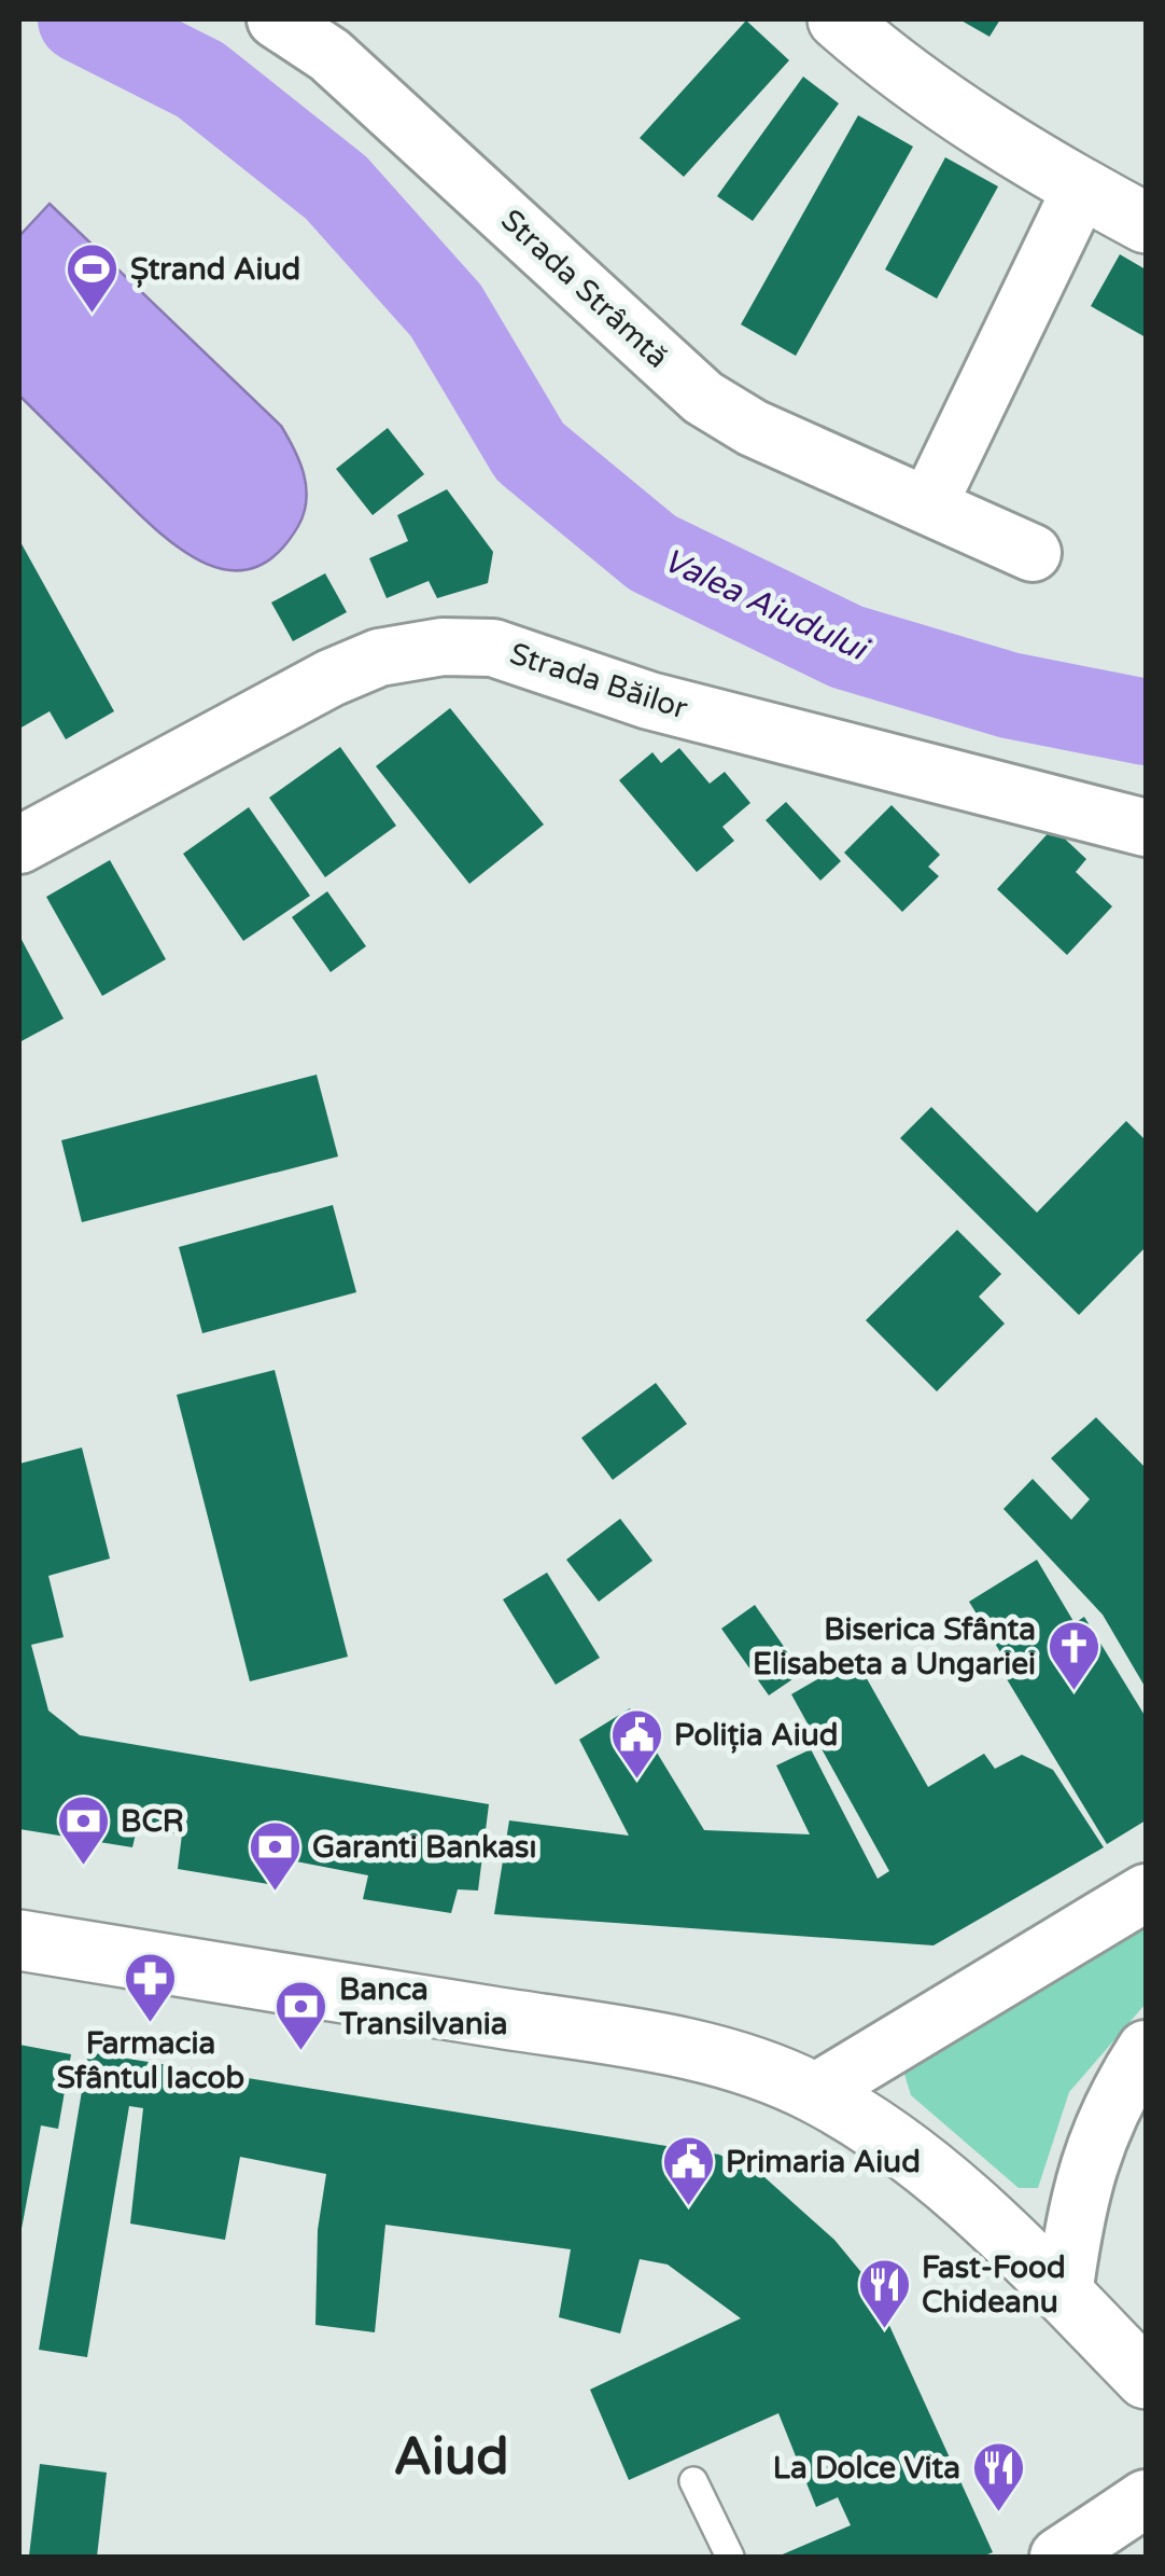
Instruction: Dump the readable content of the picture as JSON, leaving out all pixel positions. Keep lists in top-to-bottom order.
{
  "streets": {
    "street": ["Strada Strâmtă", "Strada Băilor"]
  },
  "districts": ["Aiud"],
  "water": ["Valea Aiudului"],
  "places": {
    "sports": ["Ștrand Aiud"],
    "church": ["Biserica Sfânta Elisabeta a Ungariei"],
    "public building": ["Poliția Aiud", "Primaria Aiud"],
    "bank": ["BCR", "Garanti Bankası", "Banca Transilvania"],
    "pharmacy": ["Farmacia Sfântul Iacob"],
    "restaurant": ["Fast-Food Chideanu", "La Dolce Vita"]
  }
}
